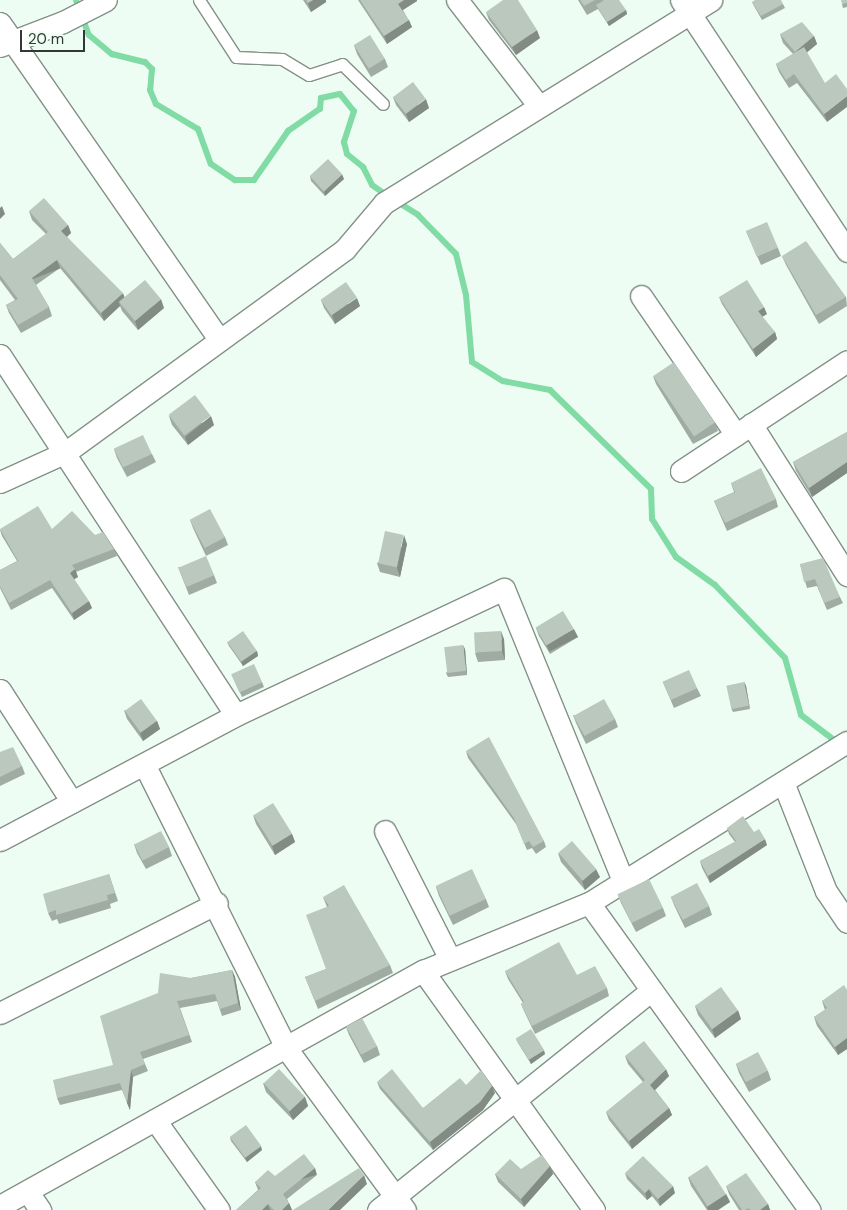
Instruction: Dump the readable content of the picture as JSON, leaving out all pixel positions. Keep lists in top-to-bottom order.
{
  "scale_bar": "20 m"
}
